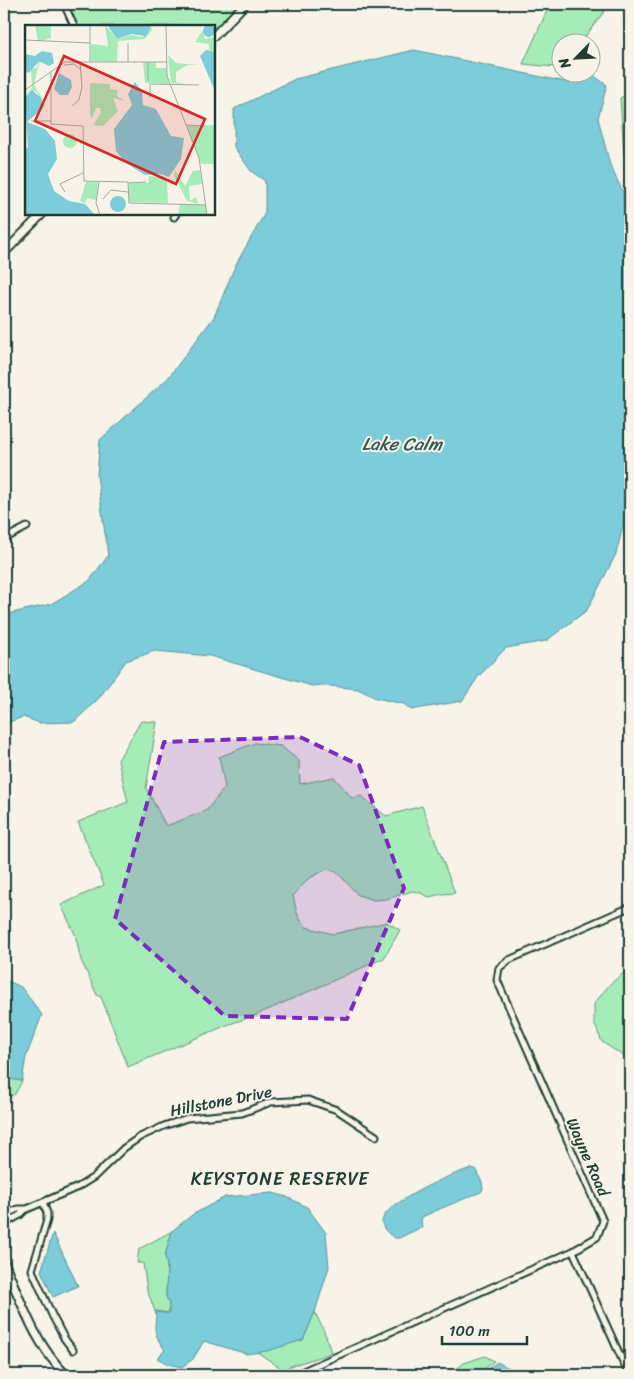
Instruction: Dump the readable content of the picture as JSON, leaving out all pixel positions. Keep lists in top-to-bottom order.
{
  "streets": {
    "street": ["Hillstone Drive", "Wayne Road"]
  },
  "districts": ["KEYSTONE RESERVE"],
  "water": ["Lake Calm"],
  "scale_bar": "100 m",
  "north": "bottom left"
}
